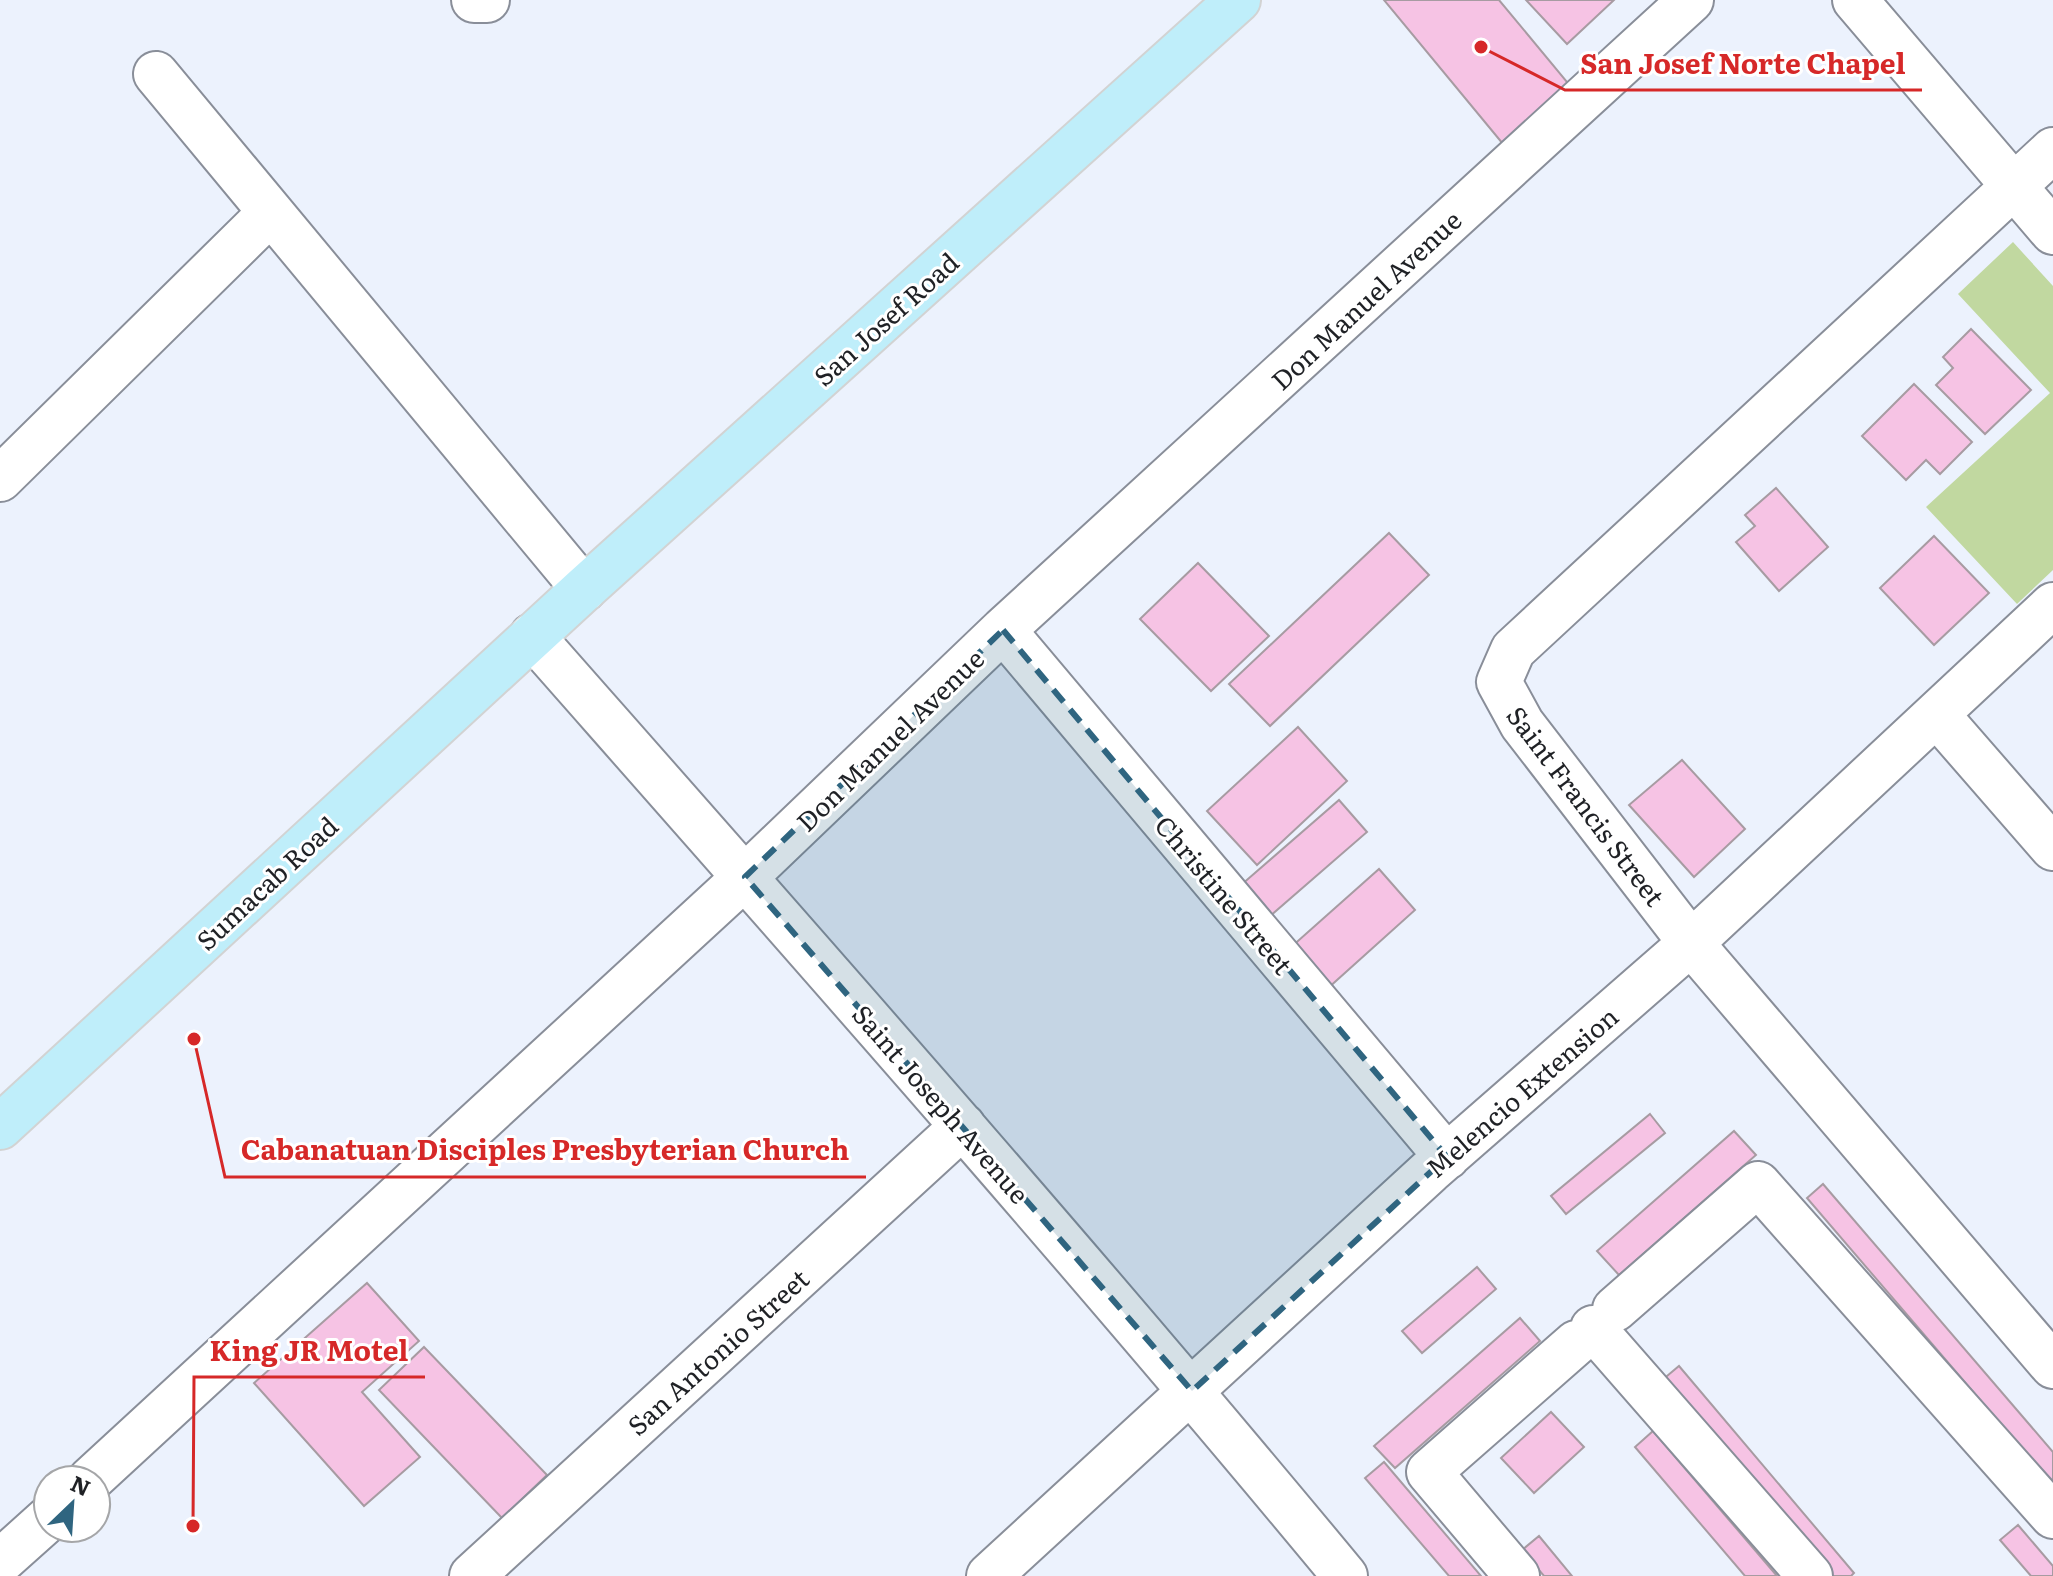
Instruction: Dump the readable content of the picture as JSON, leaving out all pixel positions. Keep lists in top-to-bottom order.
{
  "streets": {
    "main road": ["San Josef Road", "Sumacab Road"],
    "street": [
      "Don Manuel Avenue",
      "Saint Francis Street",
      "Christine Street",
      "Melencio Extension",
      "Saint Joseph Avenue",
      "San Antonio Street"
    ]
  },
  "crossings": [
    ["Don Manuel Avenue", "Christine Street"],
    ["Don Manuel Avenue", "Saint Joseph Avenue"],
    ["San Josef Road", "Sumacab Road"],
    ["San Josef Road", "Saint Joseph Avenue"],
    ["Saint Francis Street", "Melencio Extension"],
    ["Sumacab Road", "Saint Joseph Avenue"],
    ["Christine Street", "Melencio Extension"],
    ["Melencio Extension", "Saint Joseph Avenue"],
    ["Saint Joseph Avenue", "San Antonio Street"]
  ],
  "places": ["San Josef Norte Chapel", "Cabanatuan Disciples Presbyterian Church", "King JR Motel"],
  "north": "top right"
}
